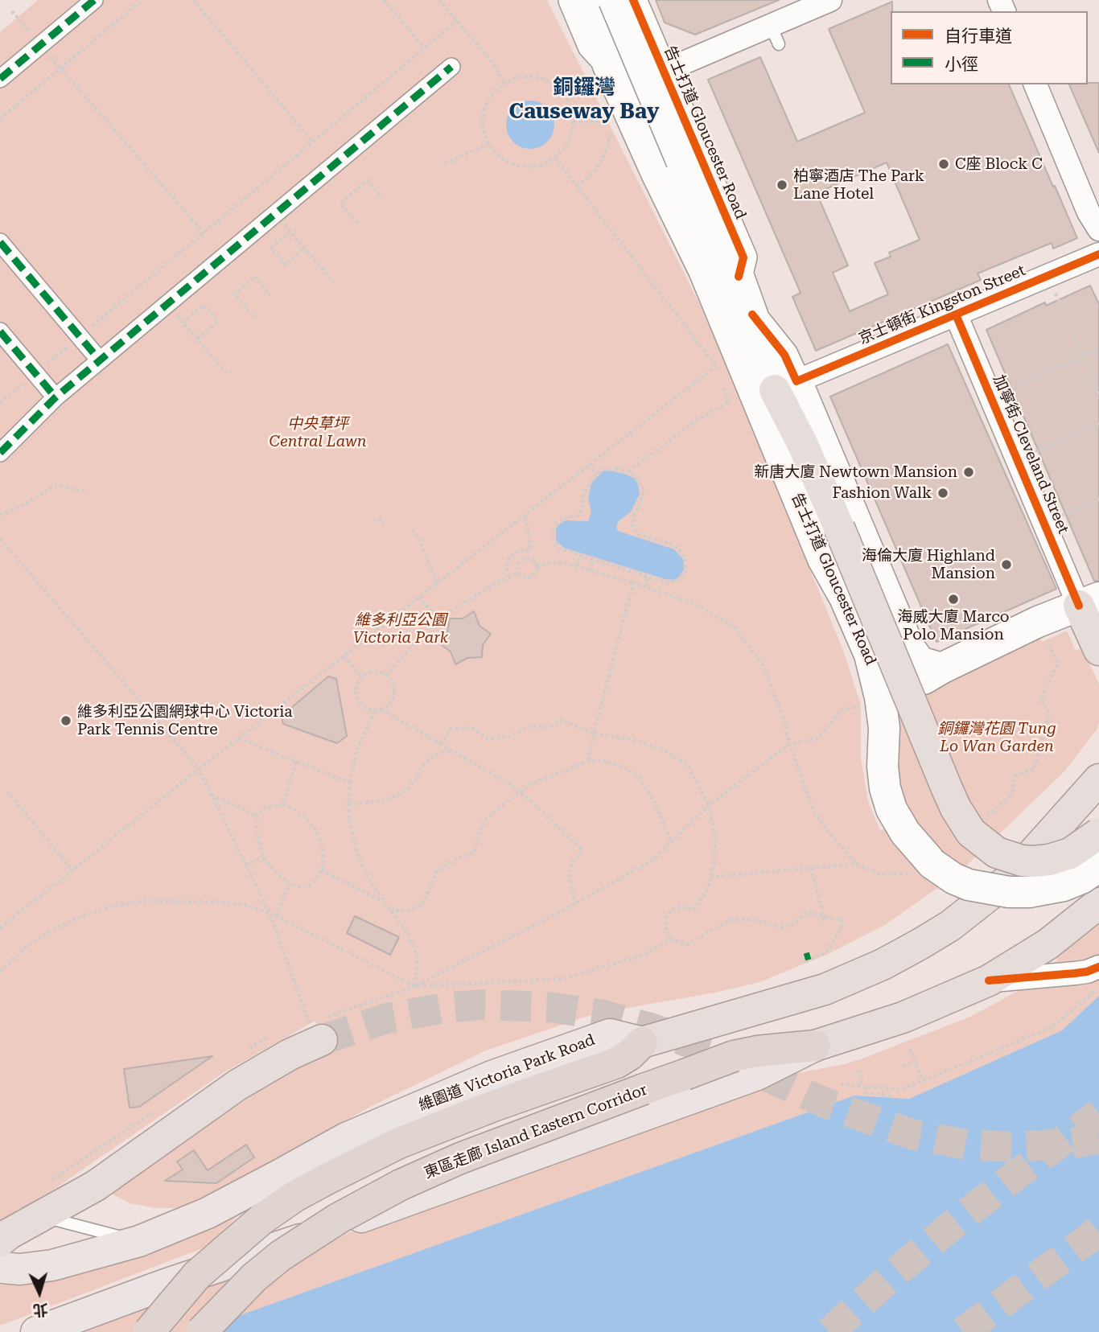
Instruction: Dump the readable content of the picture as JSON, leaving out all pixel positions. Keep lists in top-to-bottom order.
{
  "streets": {
    "highway": ["東區走廊 Island Eastern Corridor"],
    "main road": ["告士打道 Gloucester Road", "維園道 Victoria Park Road"],
    "street": ["京士頓街 Kingston Street", "加寧街 Cleveland Street"]
  },
  "crossings": [
    ["告士打道 Gloucester Road", "京士頓街 Kingston Street"],
    ["京士頓街 Kingston Street", "加寧街 Cleveland Street"]
  ],
  "districts": ["銅鑼灣 Causeway Bay"],
  "parks": ["中央草坪 Central Lawn", "維多利亞公園 Victoria Park", "銅鑼灣花園 Tung Lo Wan Garden"],
  "places": [
    "C座 Block C",
    "柏寧酒店 The Park Lane Hotel",
    "新唐大廈 Newtown Mansion",
    "Fashion Walk",
    "海倫大廈 Highland Mansion",
    "海威大廈 Marco Polo Mansion",
    "維多利亞公園網球中心 Victoria Park Tennis Centre"
  ],
  "legend": ["自行車道", "小徑"],
  "north": "bottom"
}
